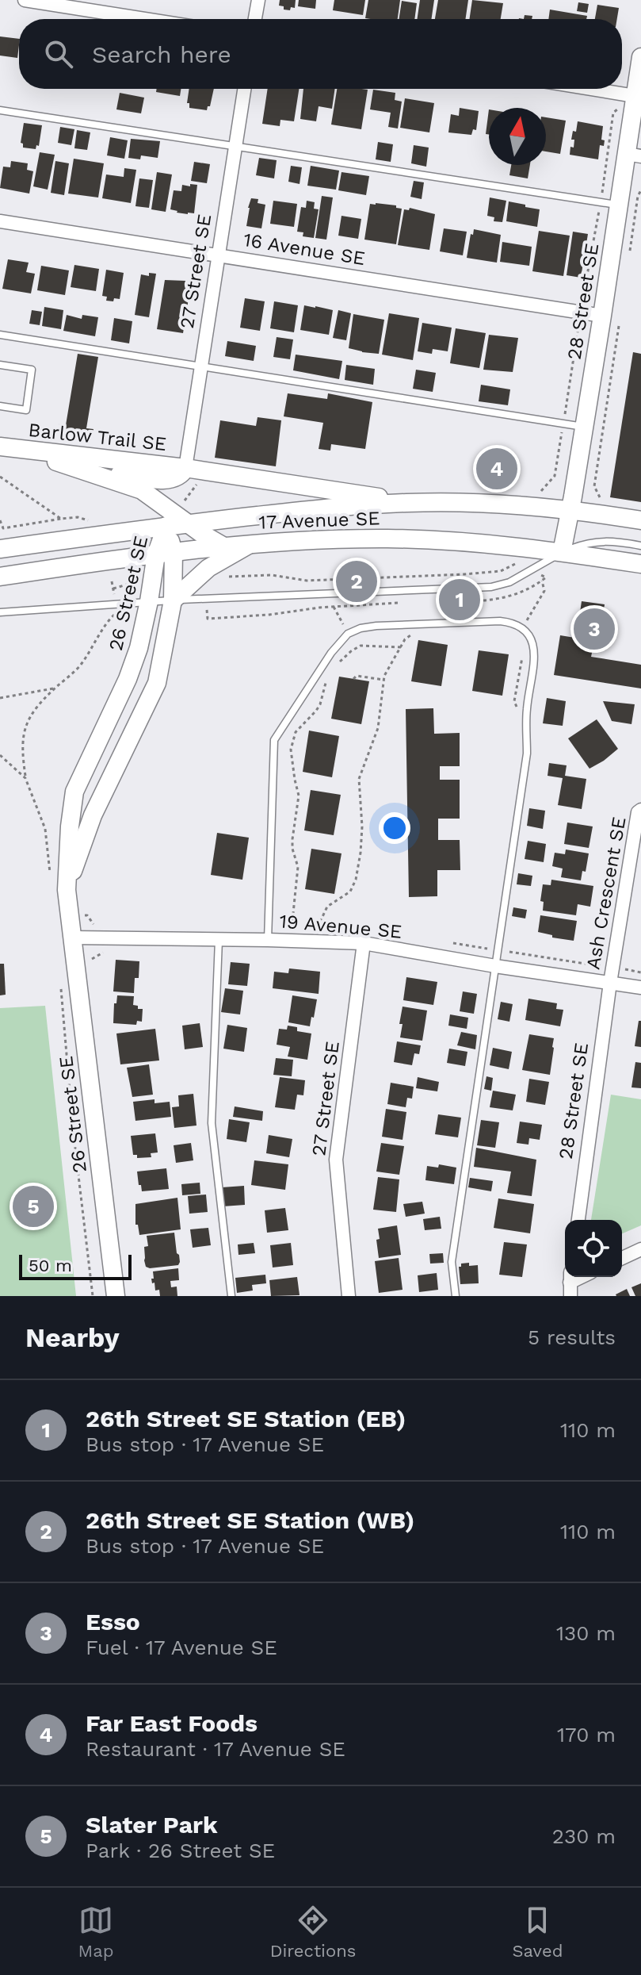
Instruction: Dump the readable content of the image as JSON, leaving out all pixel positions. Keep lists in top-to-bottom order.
{
  "streets": {
    "street": [
      "16 Avenue SE",
      "27 Street SE",
      "28 Street SE",
      "Barlow Trail SE",
      "17 Avenue SE",
      "26 Street SE",
      "Ash Crescent SE",
      "19 Avenue SE"
    ]
  },
  "crossings": [
    ["16 Avenue SE", "27 Street SE"],
    ["16 Avenue SE", "28 Street SE"],
    ["27 Street SE", "Barlow Trail SE"],
    ["27 Street SE", "17 Avenue SE"],
    ["27 Street SE", "19 Avenue SE"],
    ["28 Street SE", "17 Avenue SE"],
    ["28 Street SE", "Ash Crescent SE"],
    ["28 Street SE", "19 Avenue SE"],
    ["Barlow Trail SE", "17 Avenue SE"],
    ["17 Avenue SE", "26 Street SE"],
    ["26 Street SE", "19 Avenue SE"],
    ["Ash Crescent SE", "19 Avenue SE"]
  ],
  "scale_bar": "50 m",
  "north": "top",
  "page": {
    "search": "Search here",
    "pins": [
      "4",
      "2",
      "1",
      "3",
      "5"
    ],
    "scale": "50 m",
    "heading": ["Nearby", "5 results"],
    "list": [
      {
        "mark": "1",
        "name": "26th Street SE Station (EB)",
        "note": "Bus stop · 17 Avenue SE",
        "value": "110 m"
      },
      {
        "mark": "2",
        "name": "26th Street SE Station (WB)",
        "note": "Bus stop · 17 Avenue SE",
        "value": "110 m"
      },
      {
        "mark": "3",
        "name": "Esso",
        "note": "Fuel · 17 Avenue SE",
        "value": "130 m"
      },
      {
        "mark": "4",
        "name": "Far East Foods",
        "note": "Restaurant · 17 Avenue SE",
        "value": "170 m"
      },
      {
        "mark": "5",
        "name": "Slater Park",
        "note": "Park · 26 Street SE",
        "value": "230 m"
      }
    ],
    "nav": ["Map", "Directions", "Saved"]
  }
}
